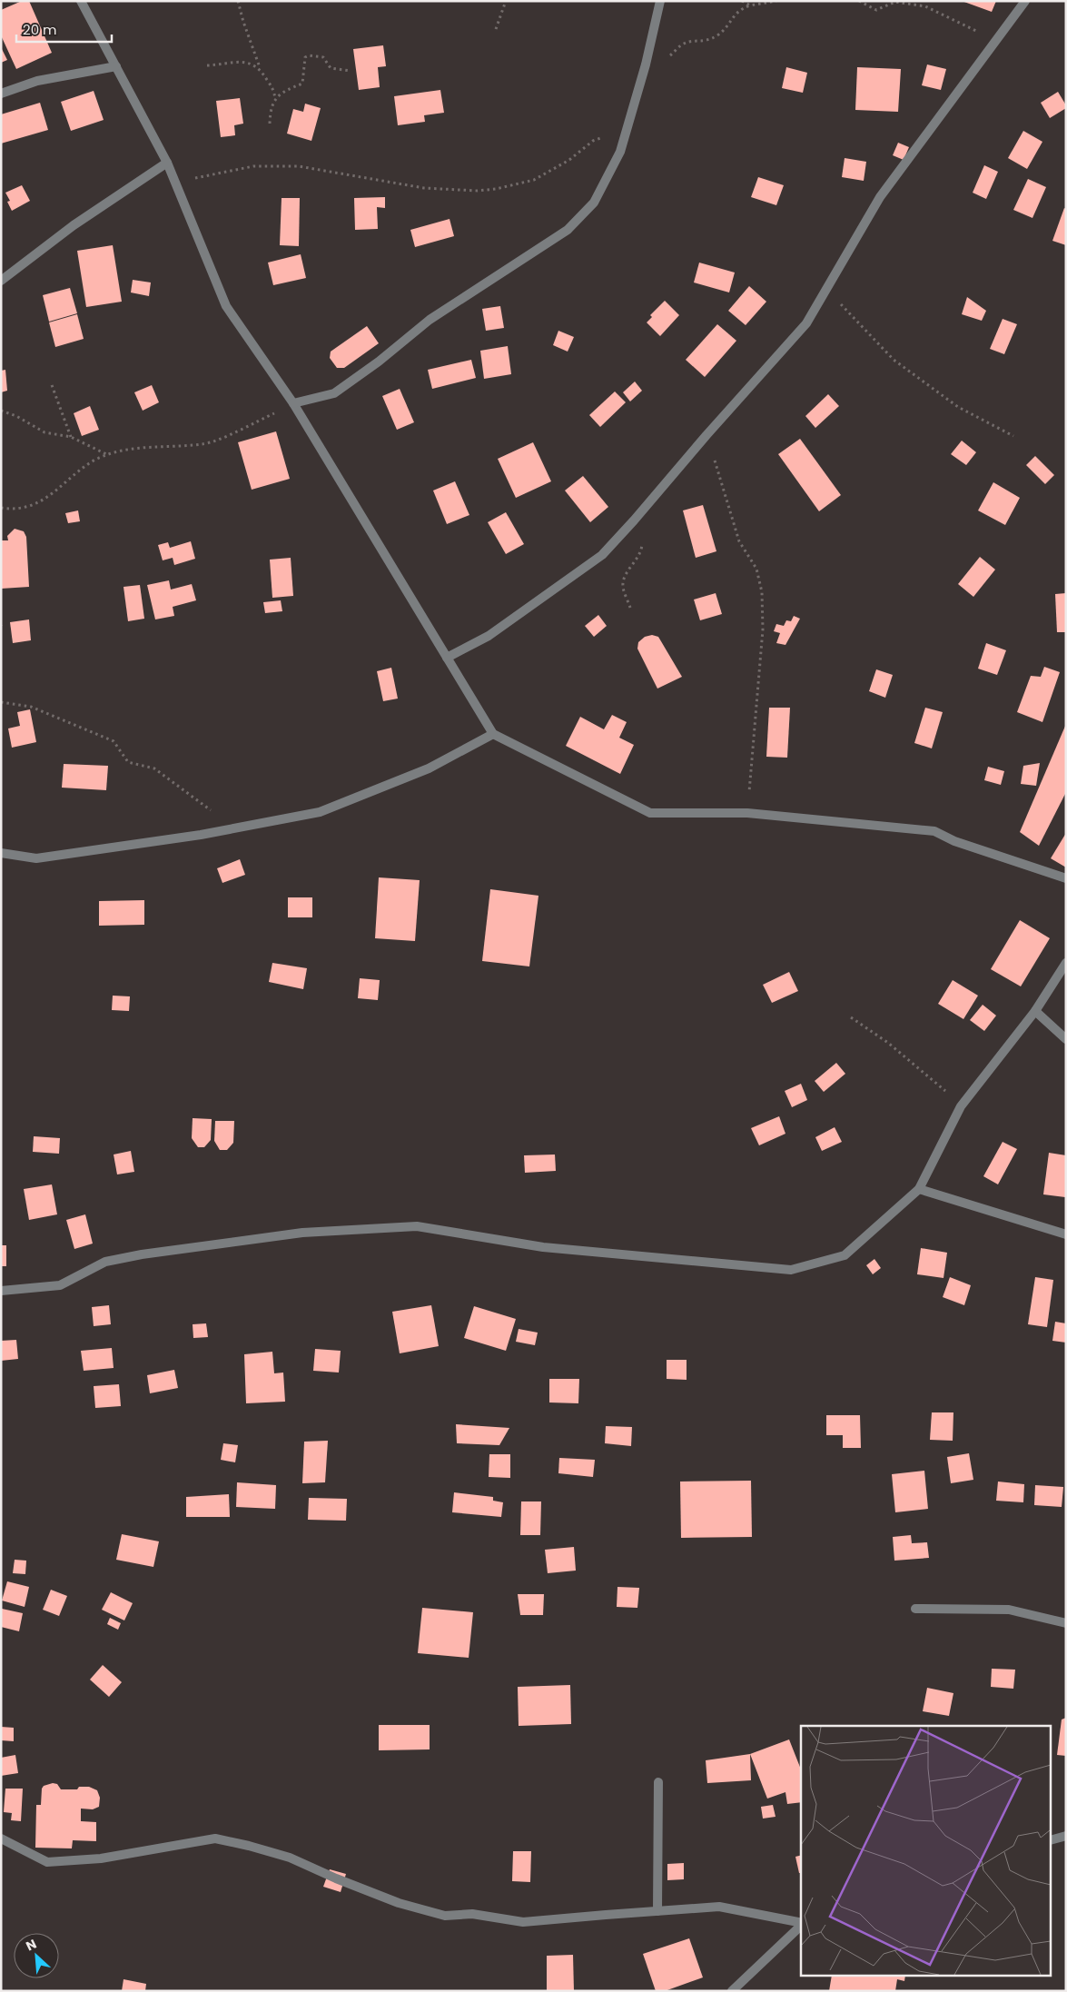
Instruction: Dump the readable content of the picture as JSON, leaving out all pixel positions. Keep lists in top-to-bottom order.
{
  "scale_bar": "20 m",
  "north": "top left"
}
